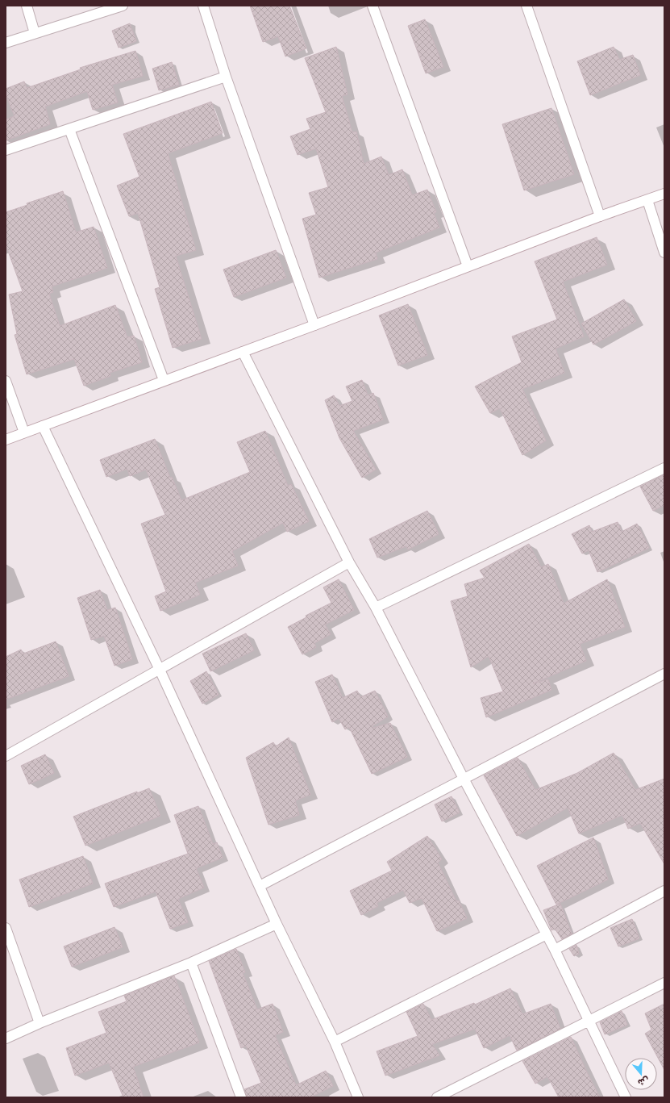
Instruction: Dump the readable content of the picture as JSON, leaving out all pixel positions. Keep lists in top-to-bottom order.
{
  "north": "bottom"
}
